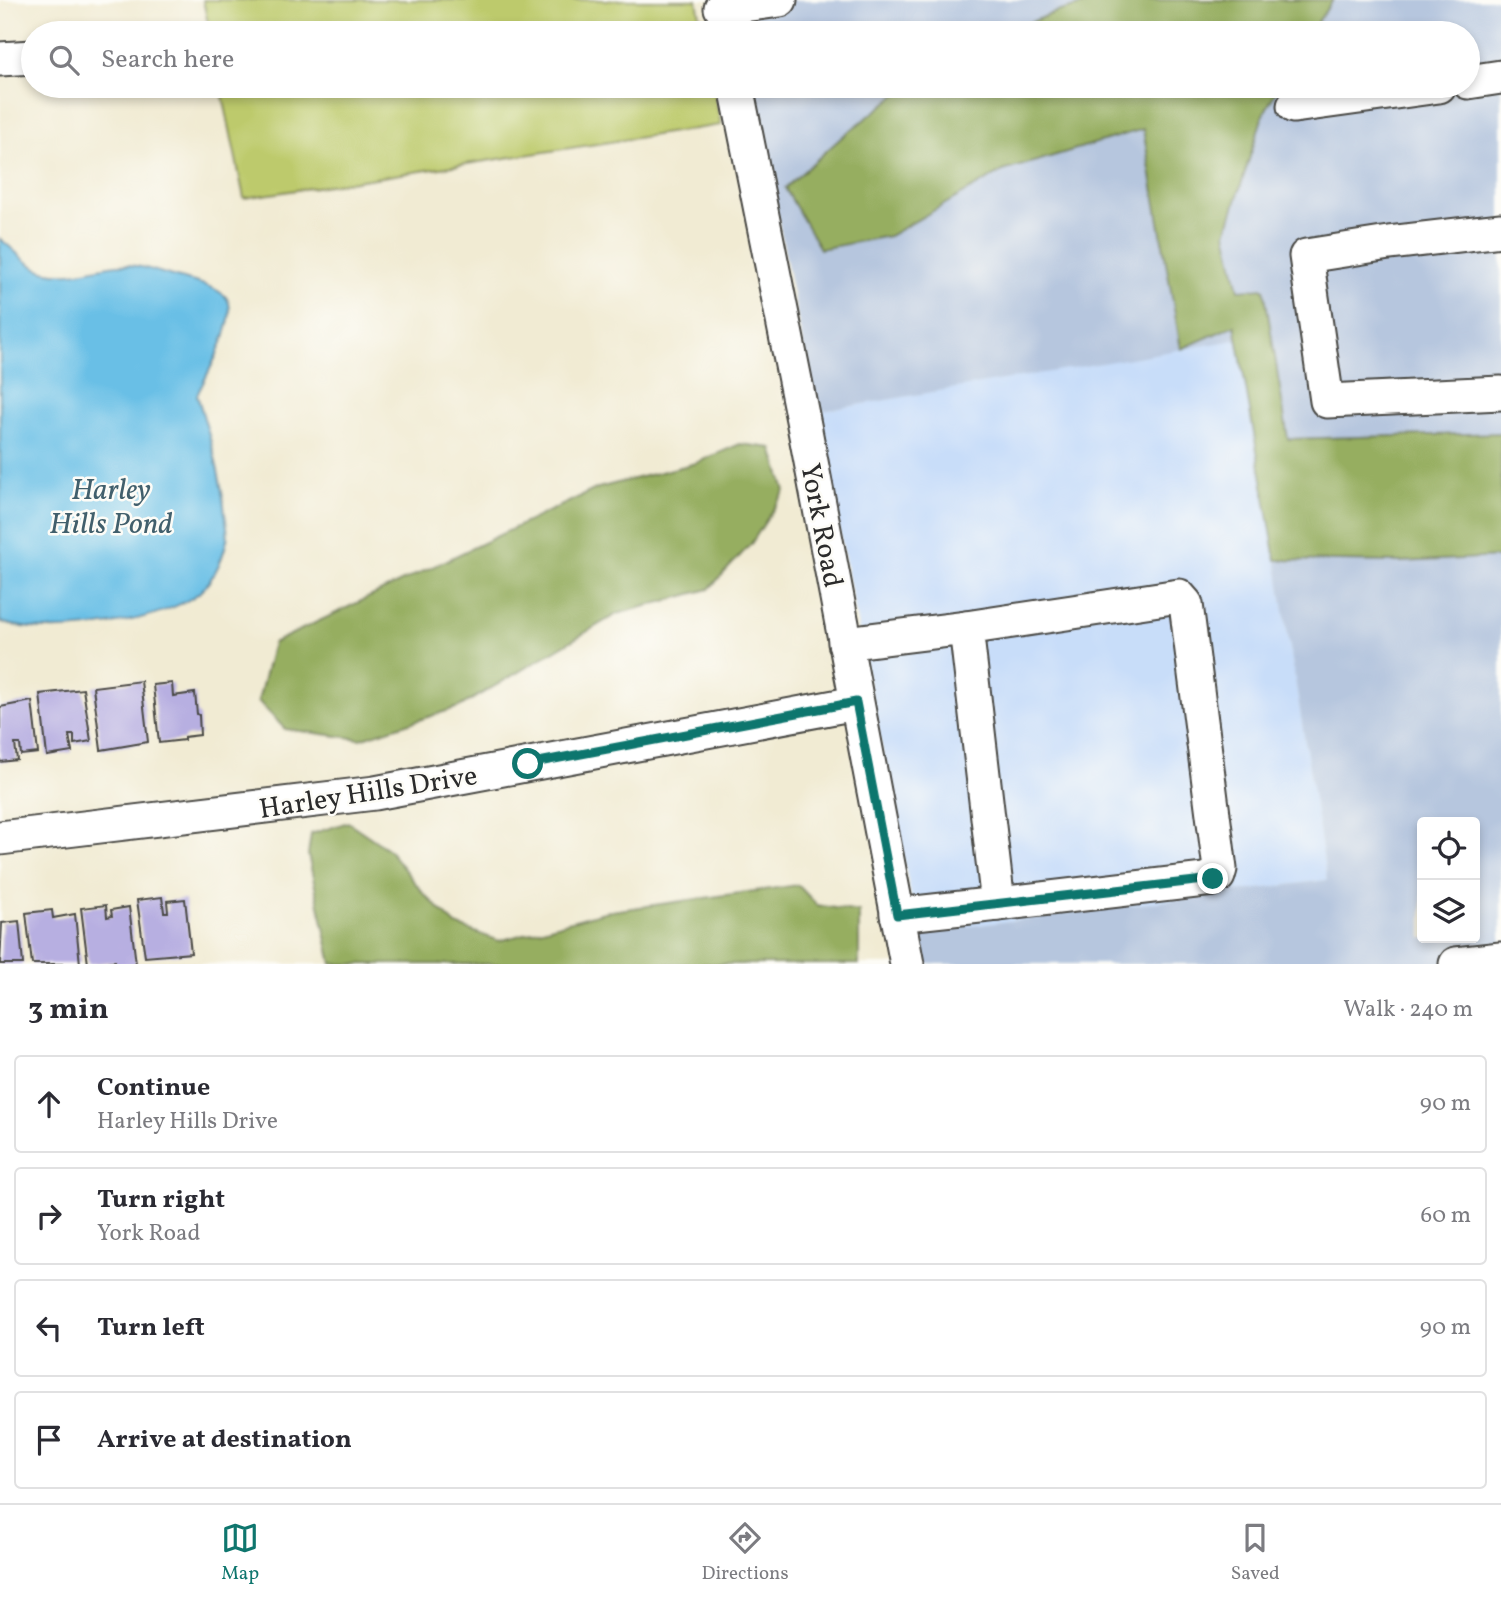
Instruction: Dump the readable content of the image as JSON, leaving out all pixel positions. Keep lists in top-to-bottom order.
{
  "streets": {
    "street": ["York Road", "Harley Hills Drive"]
  },
  "crossings": [
    ["York Road", "Harley Hills Drive"]
  ],
  "water": ["Harley Hills Pond"],
  "page": {
    "search": "Search here",
    "heading": ["3 min", "Walk · 240 m"],
    "list": [
      ["Continue", "Harley Hills Drive", "90 m"],
      ["Turn right", "York Road", "60 m"],
      ["Turn left", "90 m"],
      "Arrive at destination"
    ],
    "nav": ["Map", "Directions", "Saved"]
  }
}
